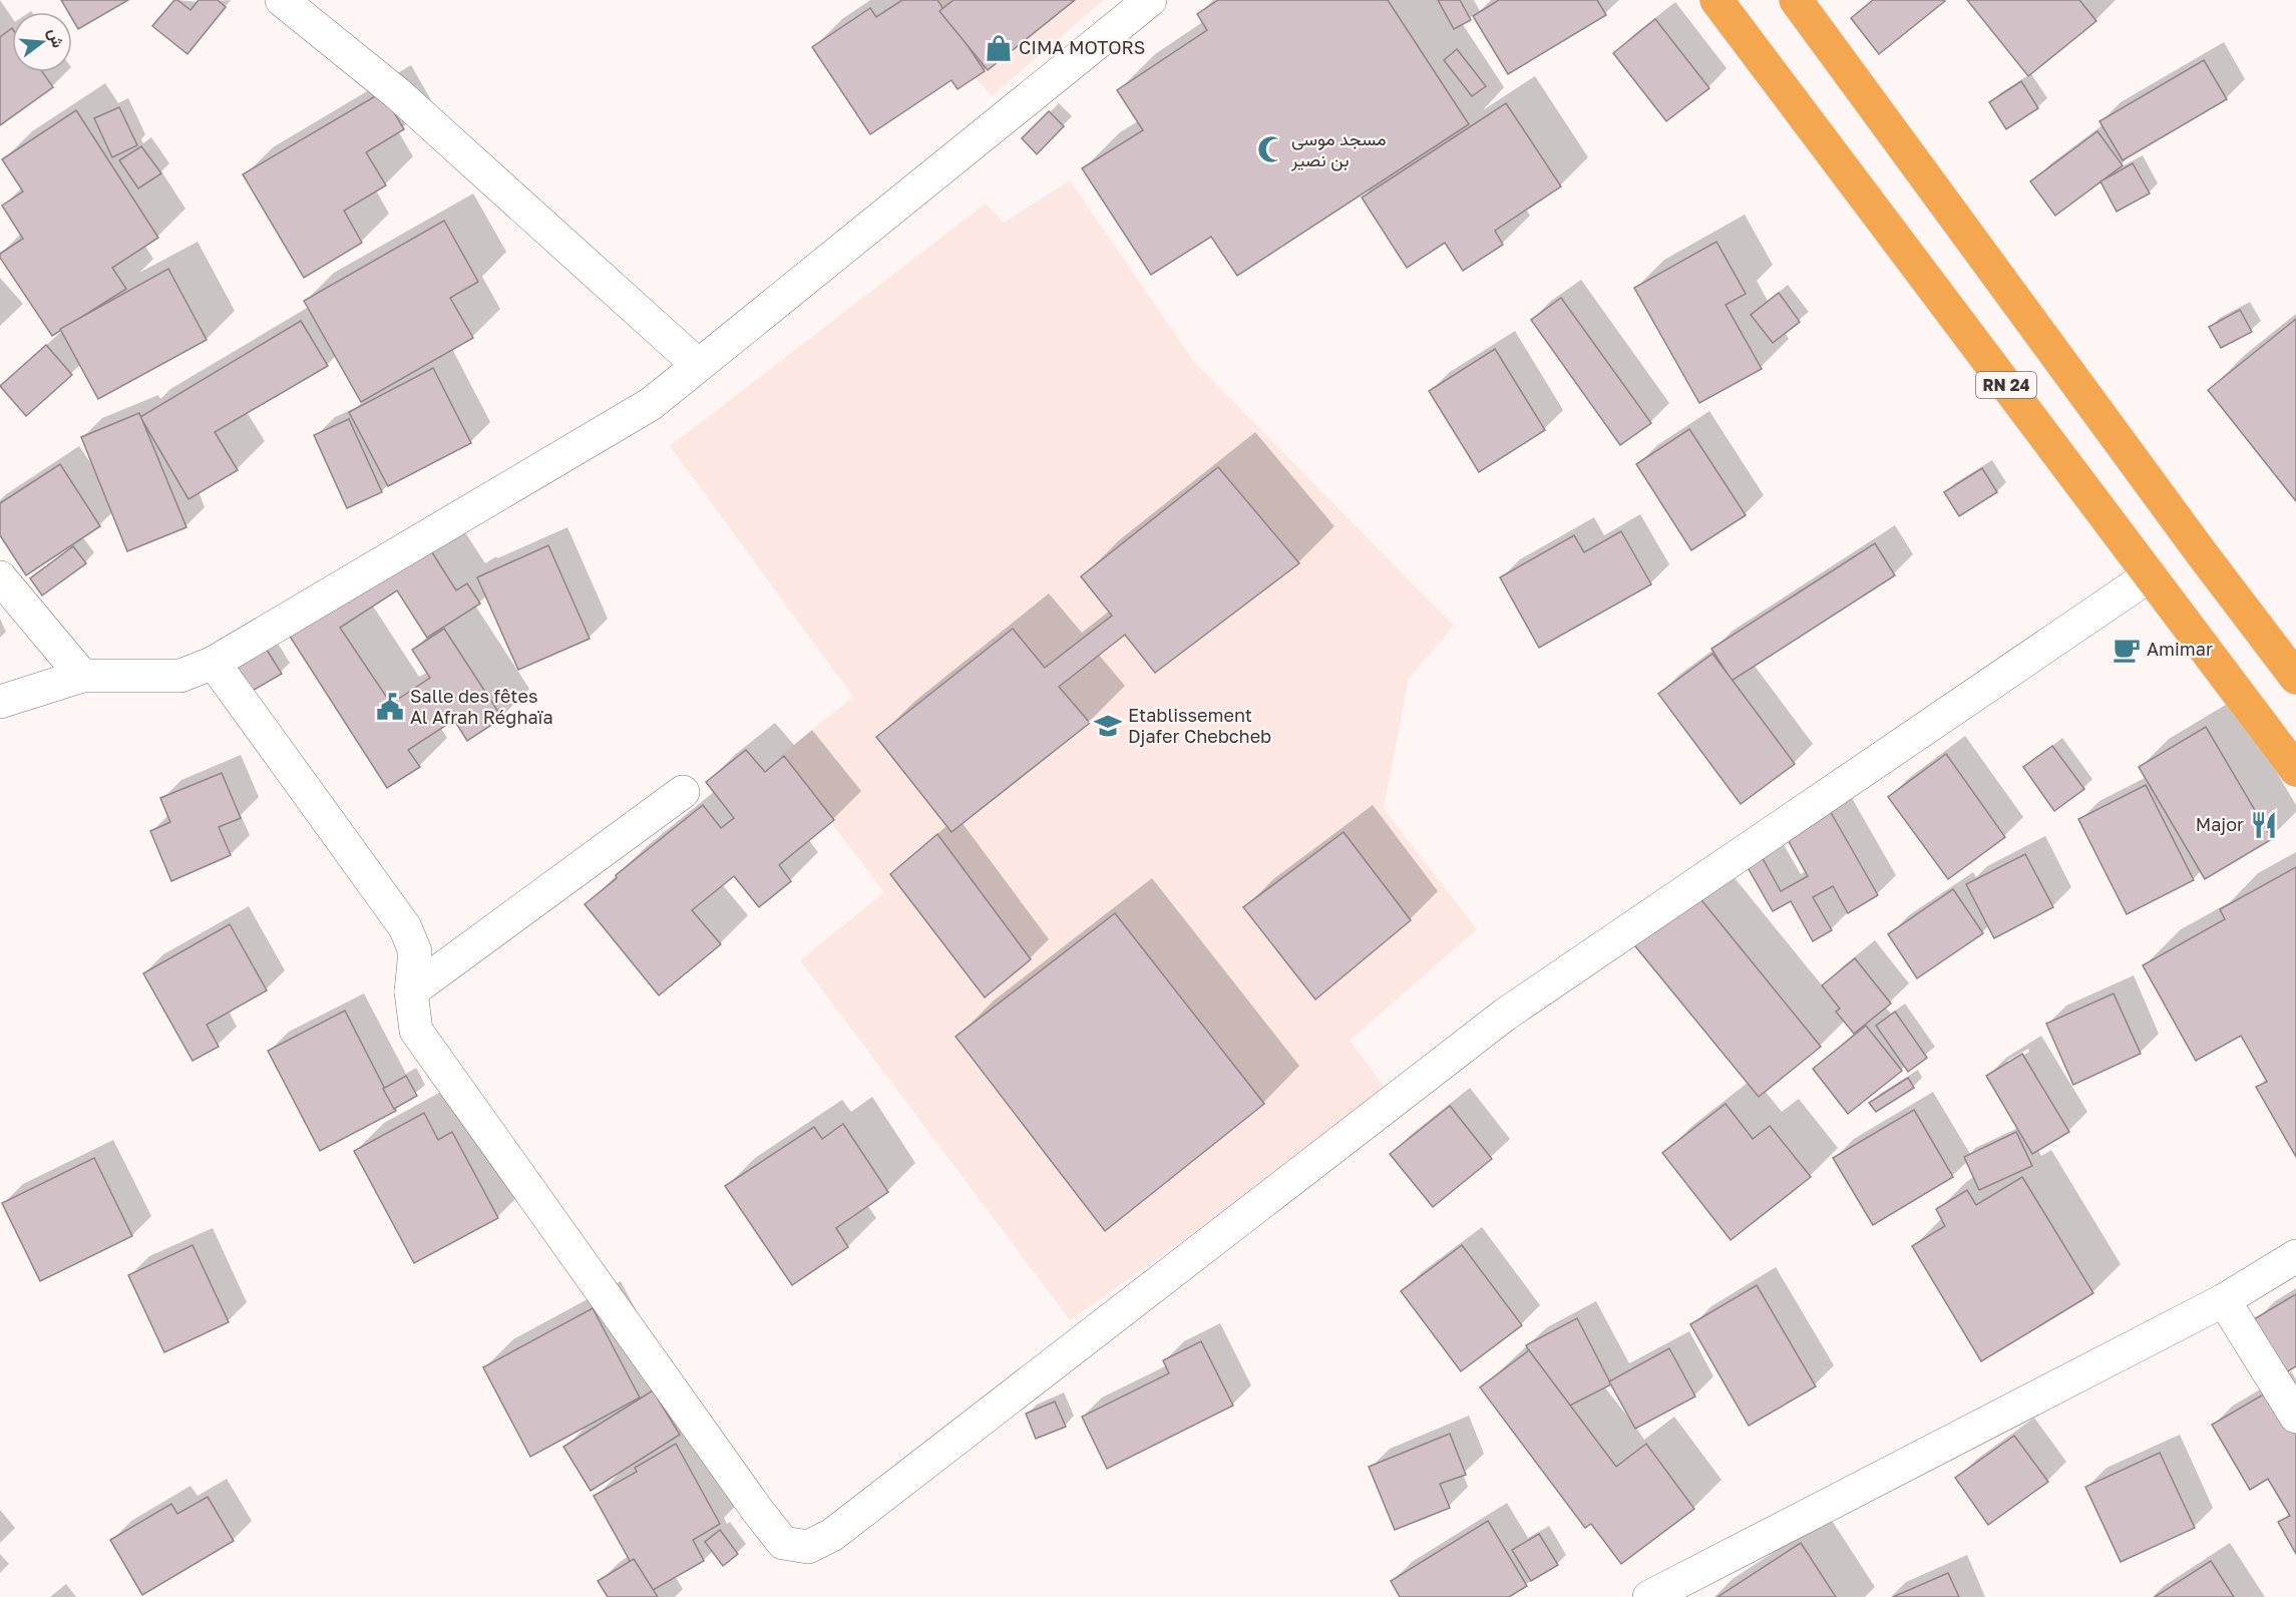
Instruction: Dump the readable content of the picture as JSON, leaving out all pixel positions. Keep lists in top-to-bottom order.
{
  "streets": {
    "highway": ["RN 24"]
  },
  "places": {
    "shop": ["CIMA MOTORS"],
    "mosque": ["مسجد موسى بن نصير"],
    "cafe": ["Amimar"],
    "public building": ["Salle des fêtes Al Afrah Réghaïa"],
    "school or university": ["Etablissement Djafer Chebcheb"],
    "restaurant": ["Major"]
  },
  "north": "right"
}
